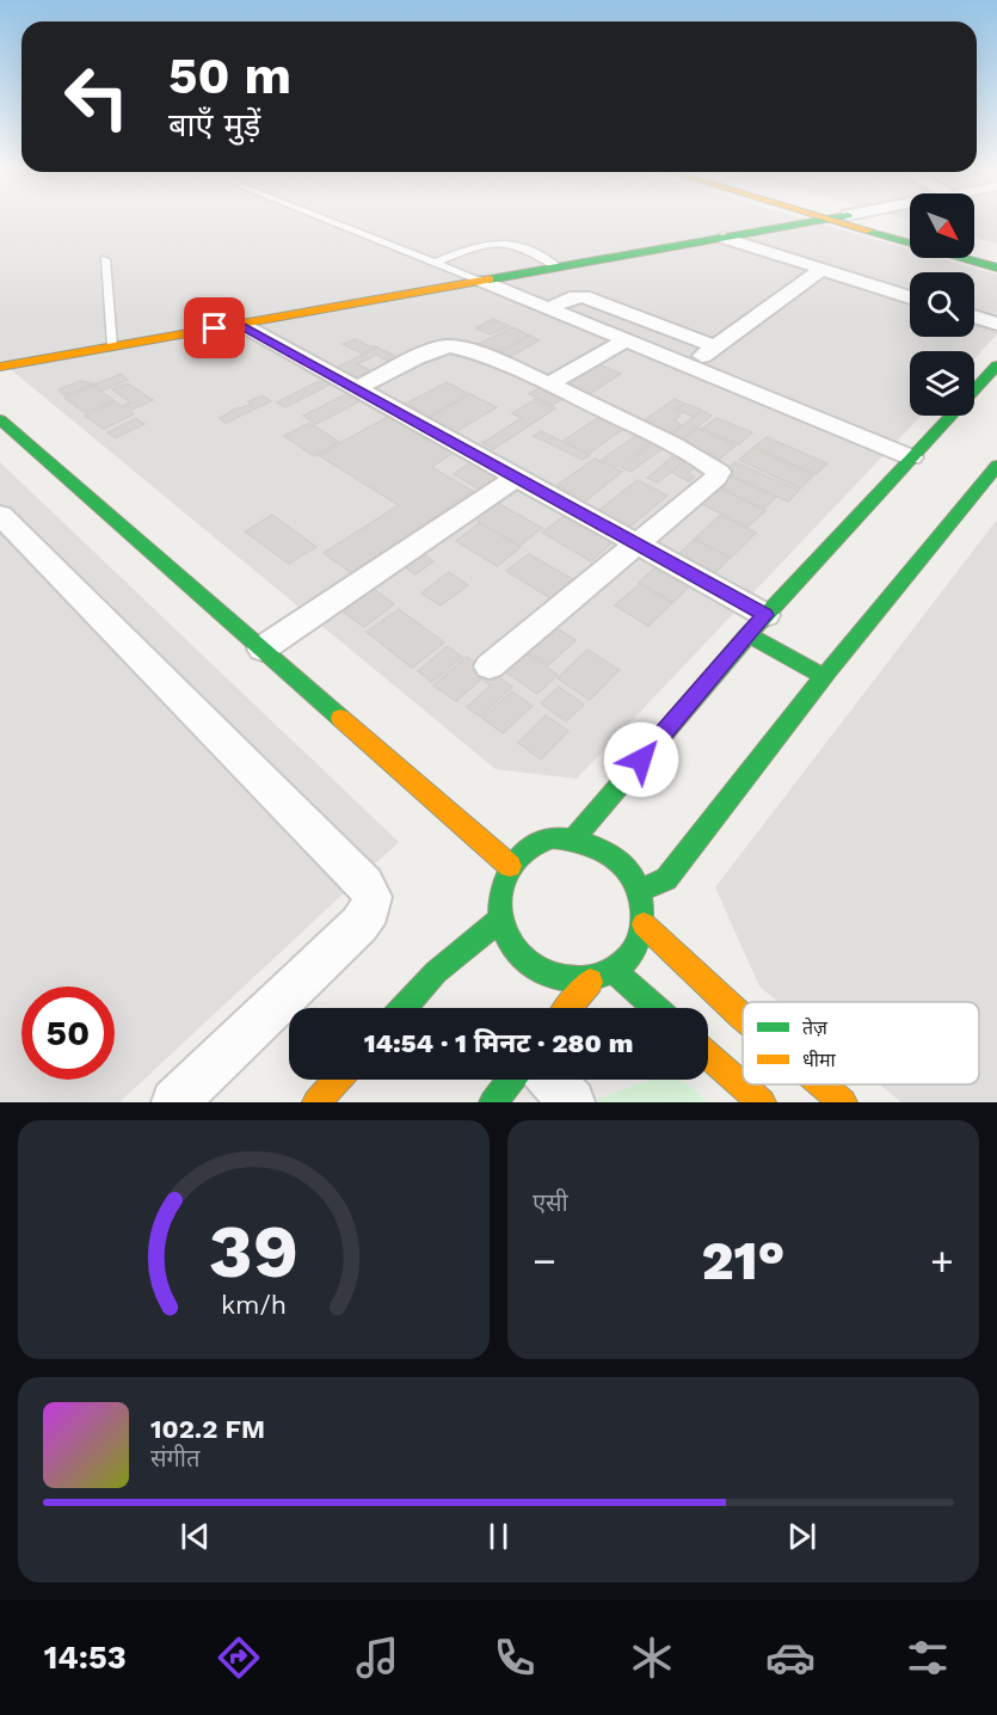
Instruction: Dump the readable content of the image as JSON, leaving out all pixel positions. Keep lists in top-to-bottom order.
{
  "legend": ["तेज़", "धीमा"],
  "north": "bottom right",
  "page": {
    "turn": ["50 m", "बाएँ मुड़ें"],
    "limit": "50",
    "trip": "14:54 · 1 मिनट · 280 m",
    "tile": "एसी",
    "heat": ["−", "21°", "+"],
    "song": ["102.2 FM", "संगीत"],
    "tabs": "14:53",
    "gauge": ["39", "km/h"]
  }
}
